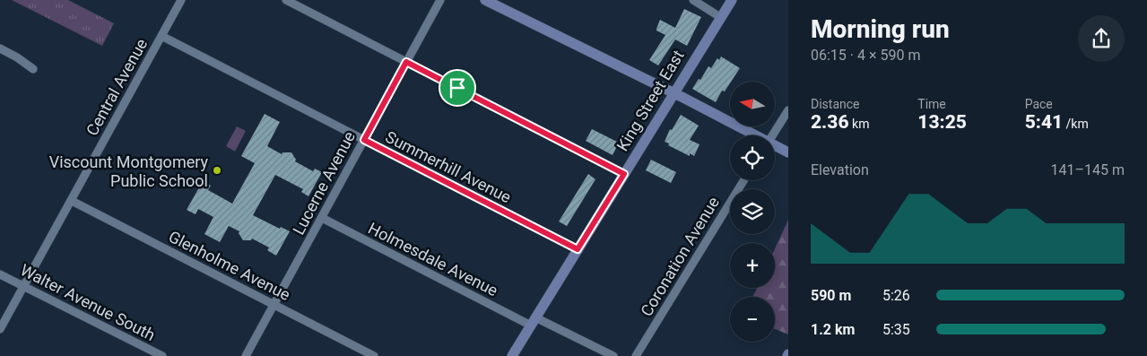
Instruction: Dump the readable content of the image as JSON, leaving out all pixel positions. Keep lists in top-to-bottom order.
{
  "streets": {
    "main road": ["King Street East"],
    "street": [
      "Central Avenue",
      "Summerhill Avenue",
      "Lucerne Avenue",
      "Coronation Avenue",
      "Holmesdale Avenue",
      "Glenholme Avenue",
      "Walter Avenue South"
    ]
  },
  "crossings": [
    ["Central Avenue", "Summerhill Avenue"],
    ["Central Avenue", "Glenholme Avenue"],
    ["Central Avenue", "Walter Avenue South"],
    ["King Street East", "Summerhill Avenue"],
    ["King Street East", "Holmesdale Avenue"],
    ["Summerhill Avenue", "Lucerne Avenue"],
    ["Lucerne Avenue", "Holmesdale Avenue"],
    ["Lucerne Avenue", "Glenholme Avenue"]
  ],
  "places": ["Viscount Montgomery Public School"],
  "north": "left",
  "page": {
    "heading": ["Morning run", "06:15 · 4 × 590 m"],
    "stats": [
      ["Distance", "2.36 km"],
      ["Time", "13:25"],
      ["Pace", "5:41 /km"]
    ],
    "map_buttons": ["+", "−"],
    "chart": ["Elevation", "141–145 m"],
    "list": [
      {
        "name": "590 m",
        "note": "5:26"
      },
      {
        "name": "1.2 km",
        "note": "5:35"
      }
    ]
  }
}
